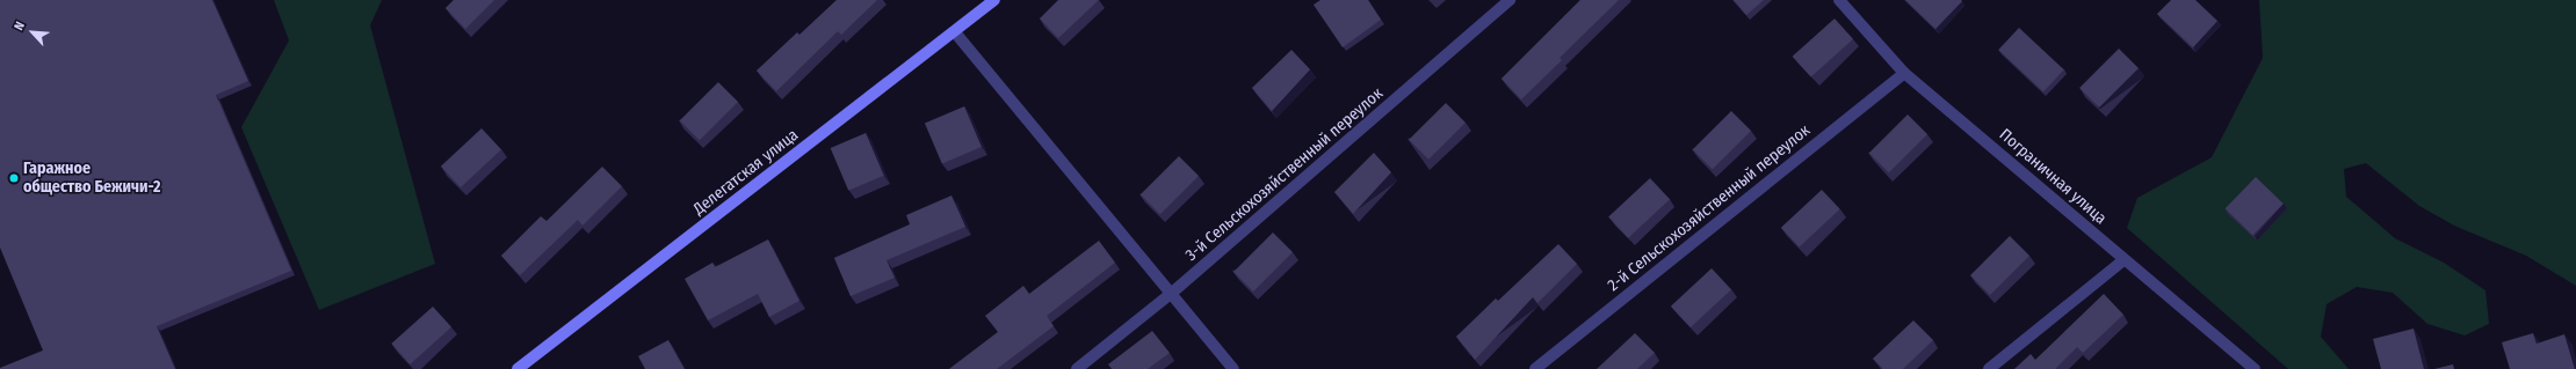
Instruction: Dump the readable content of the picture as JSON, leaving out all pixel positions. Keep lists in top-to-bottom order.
{
  "streets": {
    "street": [
      "Делегатская улица",
      "3-й Сельскохозяйственный переулок",
      "Пограничная улица",
      "2-й Сельскохозяйственный переулок"
    ]
  },
  "crossings": [
    ["Пограничная улица", "2-й Сельскохозяйственный переулок"]
  ],
  "places": ["Гаражное общество Бежичи-2"],
  "north": "top left"
}
